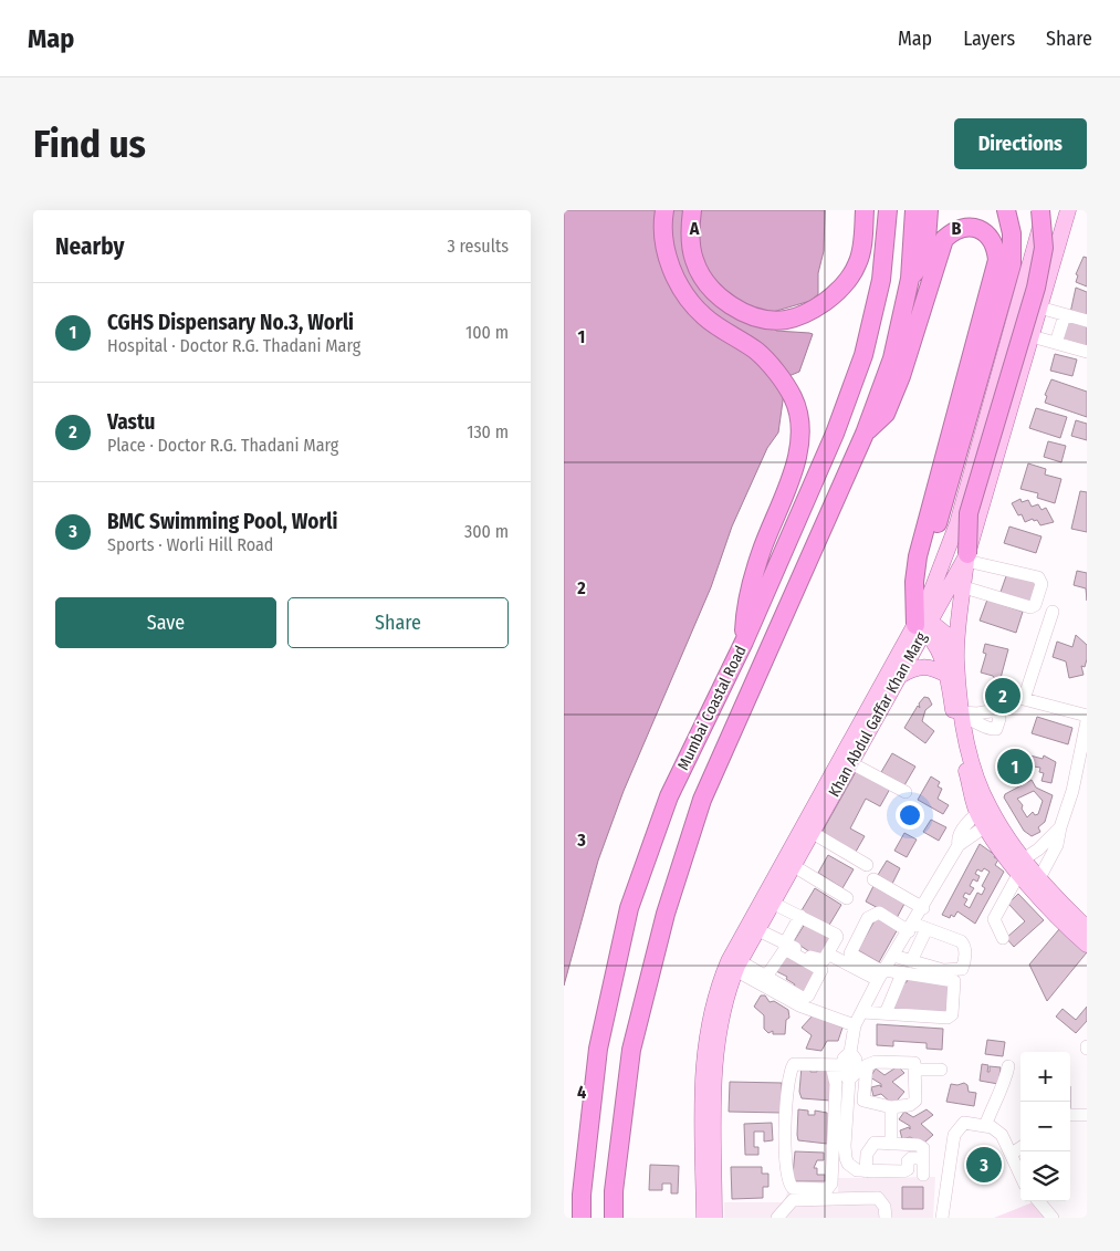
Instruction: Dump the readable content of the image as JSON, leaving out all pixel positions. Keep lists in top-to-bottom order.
{
  "streets": {
    "highway": ["Mumbai Coastal Road"],
    "main road": ["Khan Abdul Gaffar Khan Marg"]
  },
  "page": {
    "header": "Map",
    "nav": ["Map", "Layers", "Share"],
    "buttons": [
      "Directions",
      ["Save", "Share"]
    ],
    "title": "Find us",
    "heading": ["Nearby", "3 results"],
    "list": [
      {
        "mark": "1",
        "name": "CGHS Dispensary No.3, Worli",
        "note": "Hospital · Doctor R.G. Thadani Marg",
        "value": "100 m"
      },
      {
        "mark": "2",
        "name": "Vastu",
        "note": "Place · Doctor R.G. Thadani Marg",
        "value": "130 m"
      },
      {
        "mark": "3",
        "name": "BMC Swimming Pool, Worli",
        "note": "Sports · Worli Hill Road",
        "value": "300 m"
      }
    ],
    "pins": ["2", "1", "3"],
    "map_buttons": ["+", "−"]
  },
  "grid": {
    "columns": ["A", "B"],
    "rows": [
      "1",
      "2",
      "3",
      "4"
    ]
  }
}
